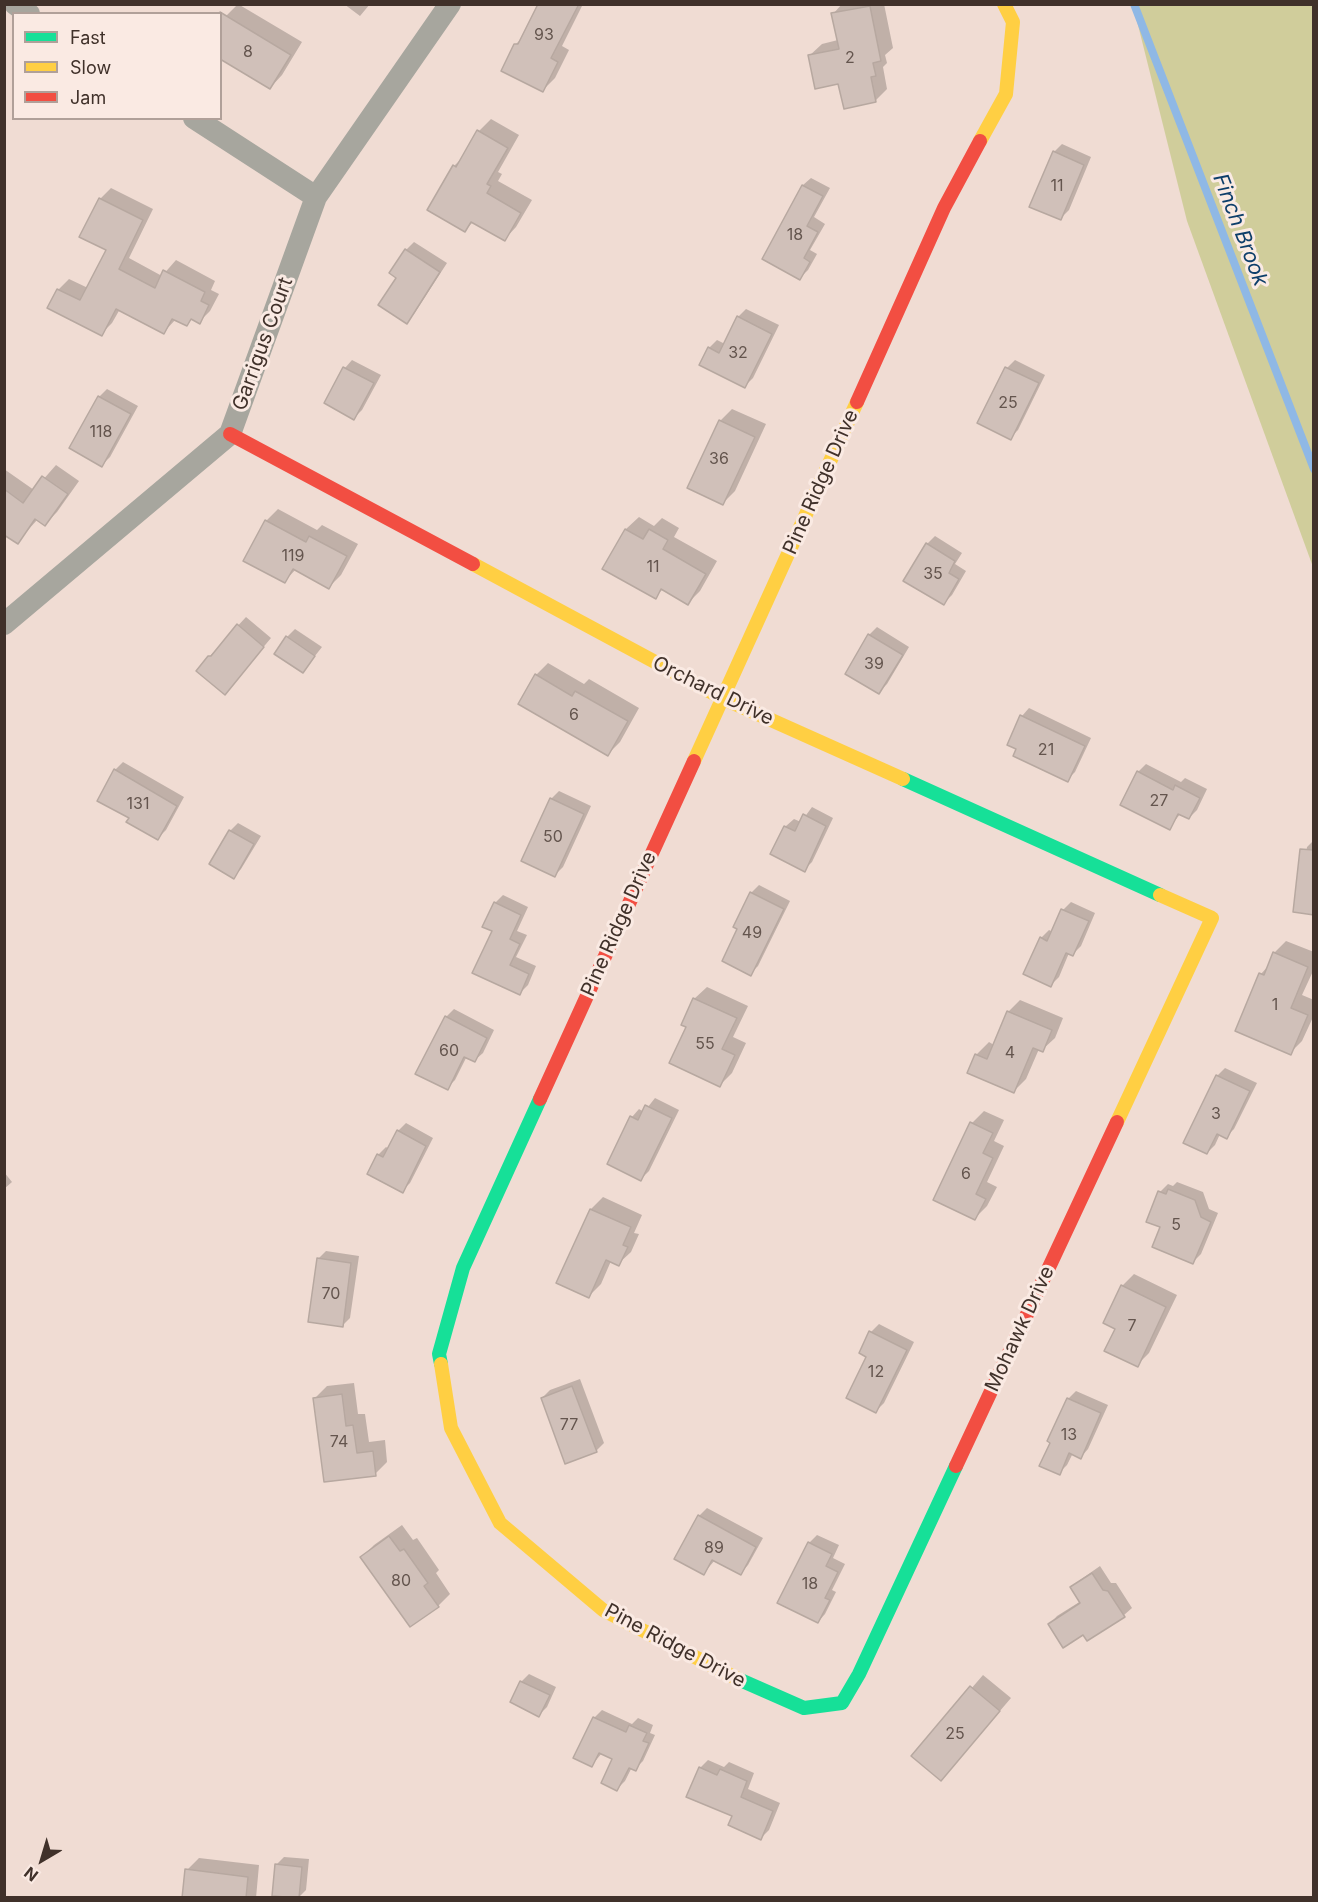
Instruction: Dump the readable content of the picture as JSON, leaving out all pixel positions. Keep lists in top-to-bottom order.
{
  "streets": {
    "street": [
      "Garrigus Court",
      "Pine Ridge Drive",
      "Orchard Drive",
      "Mohawk Drive"
    ]
  },
  "crossings": [
    ["Garrigus Court", "Orchard Drive"],
    ["Pine Ridge Drive", "Orchard Drive"],
    ["Pine Ridge Drive", "Mohawk Drive"],
    ["Orchard Drive", "Mohawk Drive"]
  ],
  "water": ["Finch Brook"],
  "house_numbers": [
    "93",
    "8",
    "2",
    "11",
    "18",
    "32",
    "25",
    "118",
    "36",
    "119",
    "11",
    "35",
    "39",
    "6",
    "21",
    "27",
    "131",
    "50",
    "49",
    "1",
    "55",
    "60",
    "4",
    "3",
    "6",
    "5",
    "70",
    "7",
    "12",
    "77",
    "13",
    "74",
    "89",
    "80",
    "18",
    "25"
  ],
  "legend": ["Fast", "Slow", "Jam"],
  "north": "bottom left"
}
